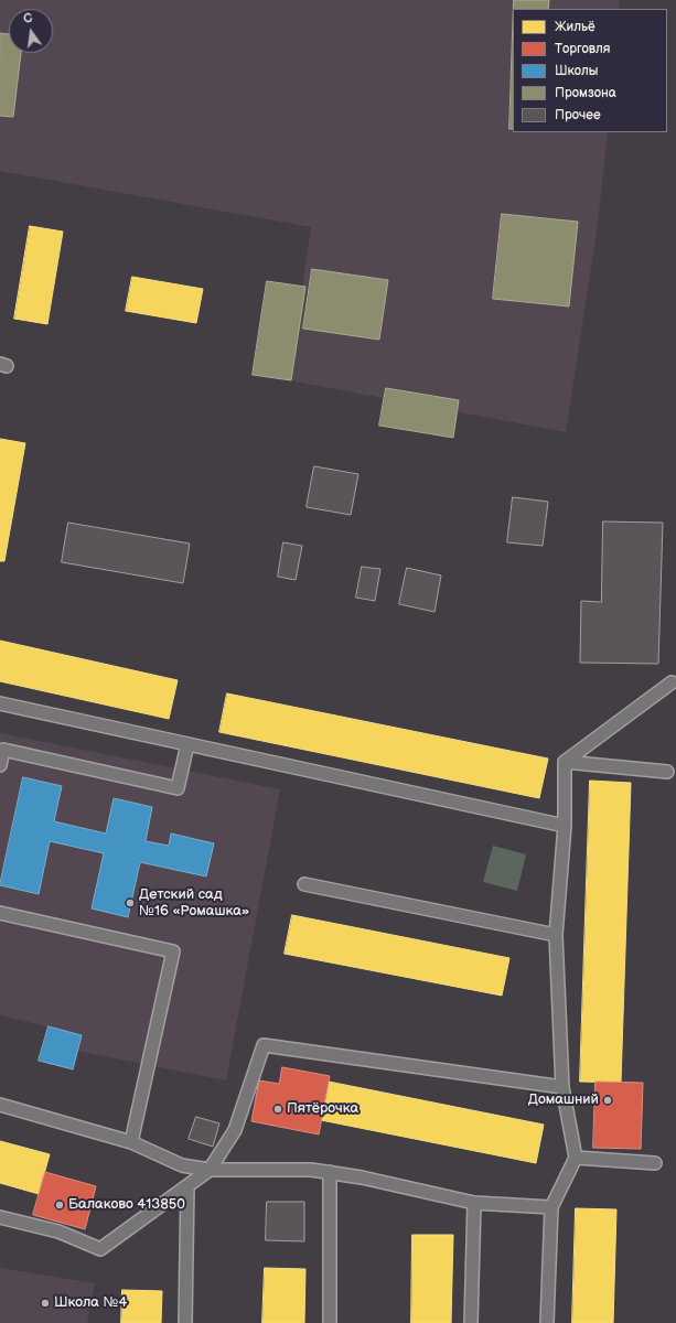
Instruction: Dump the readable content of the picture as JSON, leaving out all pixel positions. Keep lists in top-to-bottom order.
{
  "places": [
    "Детский сад №16 «Ромашка»",
    "Домашний",
    "Пятёрочка",
    "Балаково 413850",
    "Школа №4"
  ],
  "legend": [
    "Жильё",
    "Торговля",
    "Школы",
    "Промзона",
    "Прочее"
  ],
  "north": "top"
}
